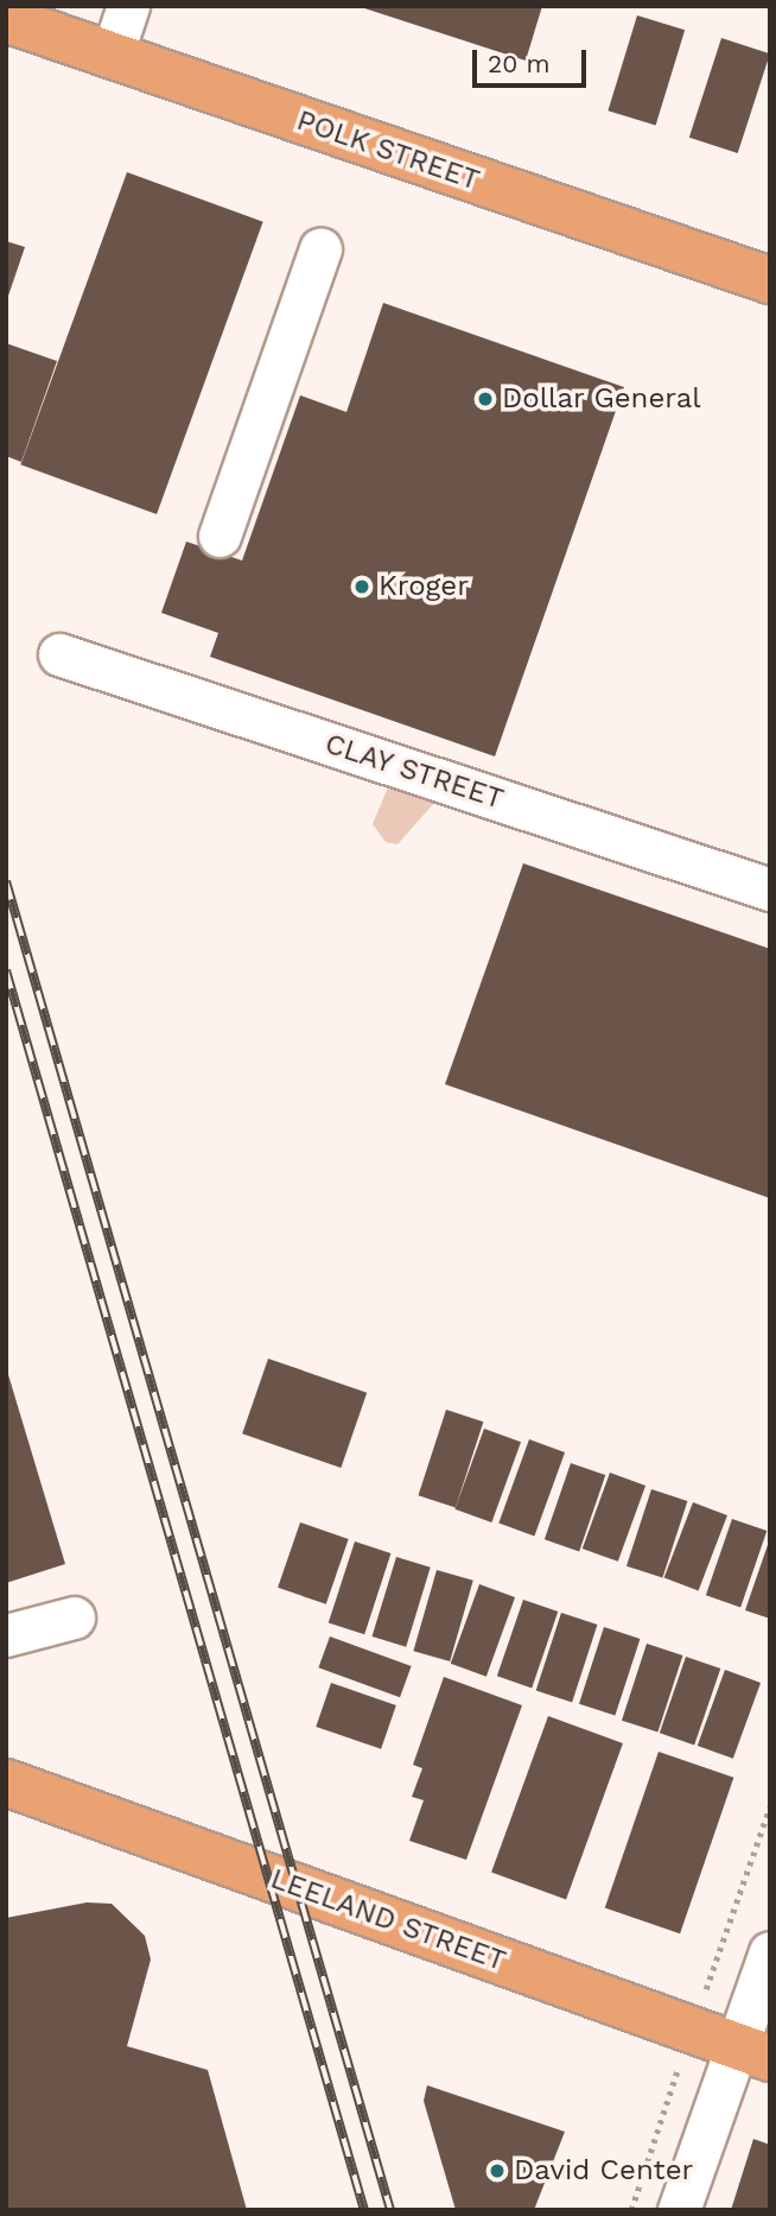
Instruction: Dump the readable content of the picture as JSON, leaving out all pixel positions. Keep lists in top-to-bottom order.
{
  "streets": {
    "main road": ["POLK STREET", "LEELAND STREET"],
    "street": ["CLAY STREET"]
  },
  "places": ["Dollar General", "Kroger", "David Center"],
  "scale_bar": "20 m"
}
